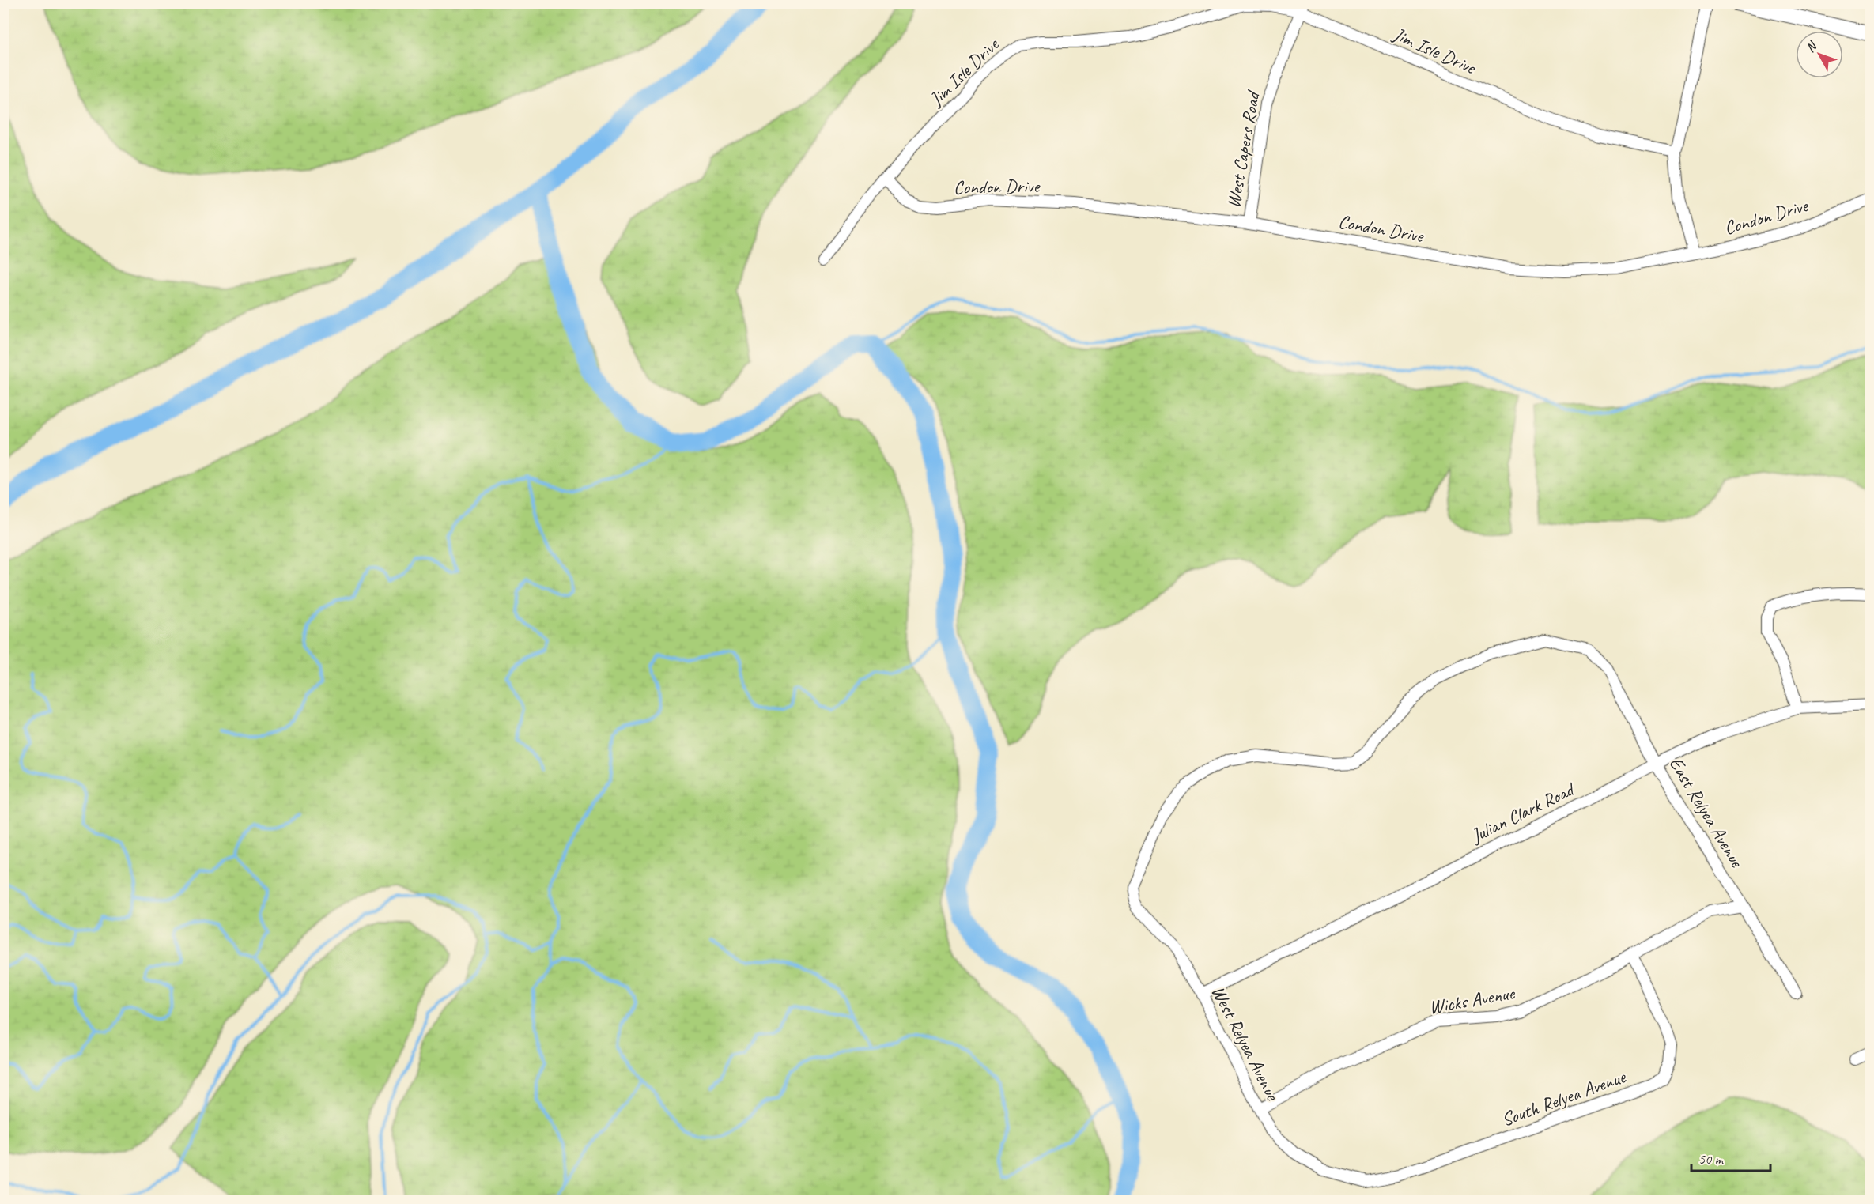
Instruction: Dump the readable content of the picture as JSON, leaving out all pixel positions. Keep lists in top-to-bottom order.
{
  "streets": {
    "street": [
      "Jim Isle Drive",
      "West Capers Road",
      "Condon Drive",
      "East Relyea Avenue",
      "Julian Clark Road",
      "Wicks Avenue",
      "West Relyea Avenue",
      "South Relyea Avenue"
    ]
  },
  "crossings": [
    ["Jim Isle Drive", "West Capers Road"],
    ["Jim Isle Drive", "Condon Drive"],
    ["West Capers Road", "Condon Drive"],
    ["East Relyea Avenue", "Julian Clark Road"],
    ["East Relyea Avenue", "Wicks Avenue"],
    ["East Relyea Avenue", "West Relyea Avenue"],
    ["Julian Clark Road", "West Relyea Avenue"],
    ["Wicks Avenue", "West Relyea Avenue"],
    ["Wicks Avenue", "South Relyea Avenue"],
    ["West Relyea Avenue", "South Relyea Avenue"]
  ],
  "scale_bar": "50 m",
  "north": "top left"
}
